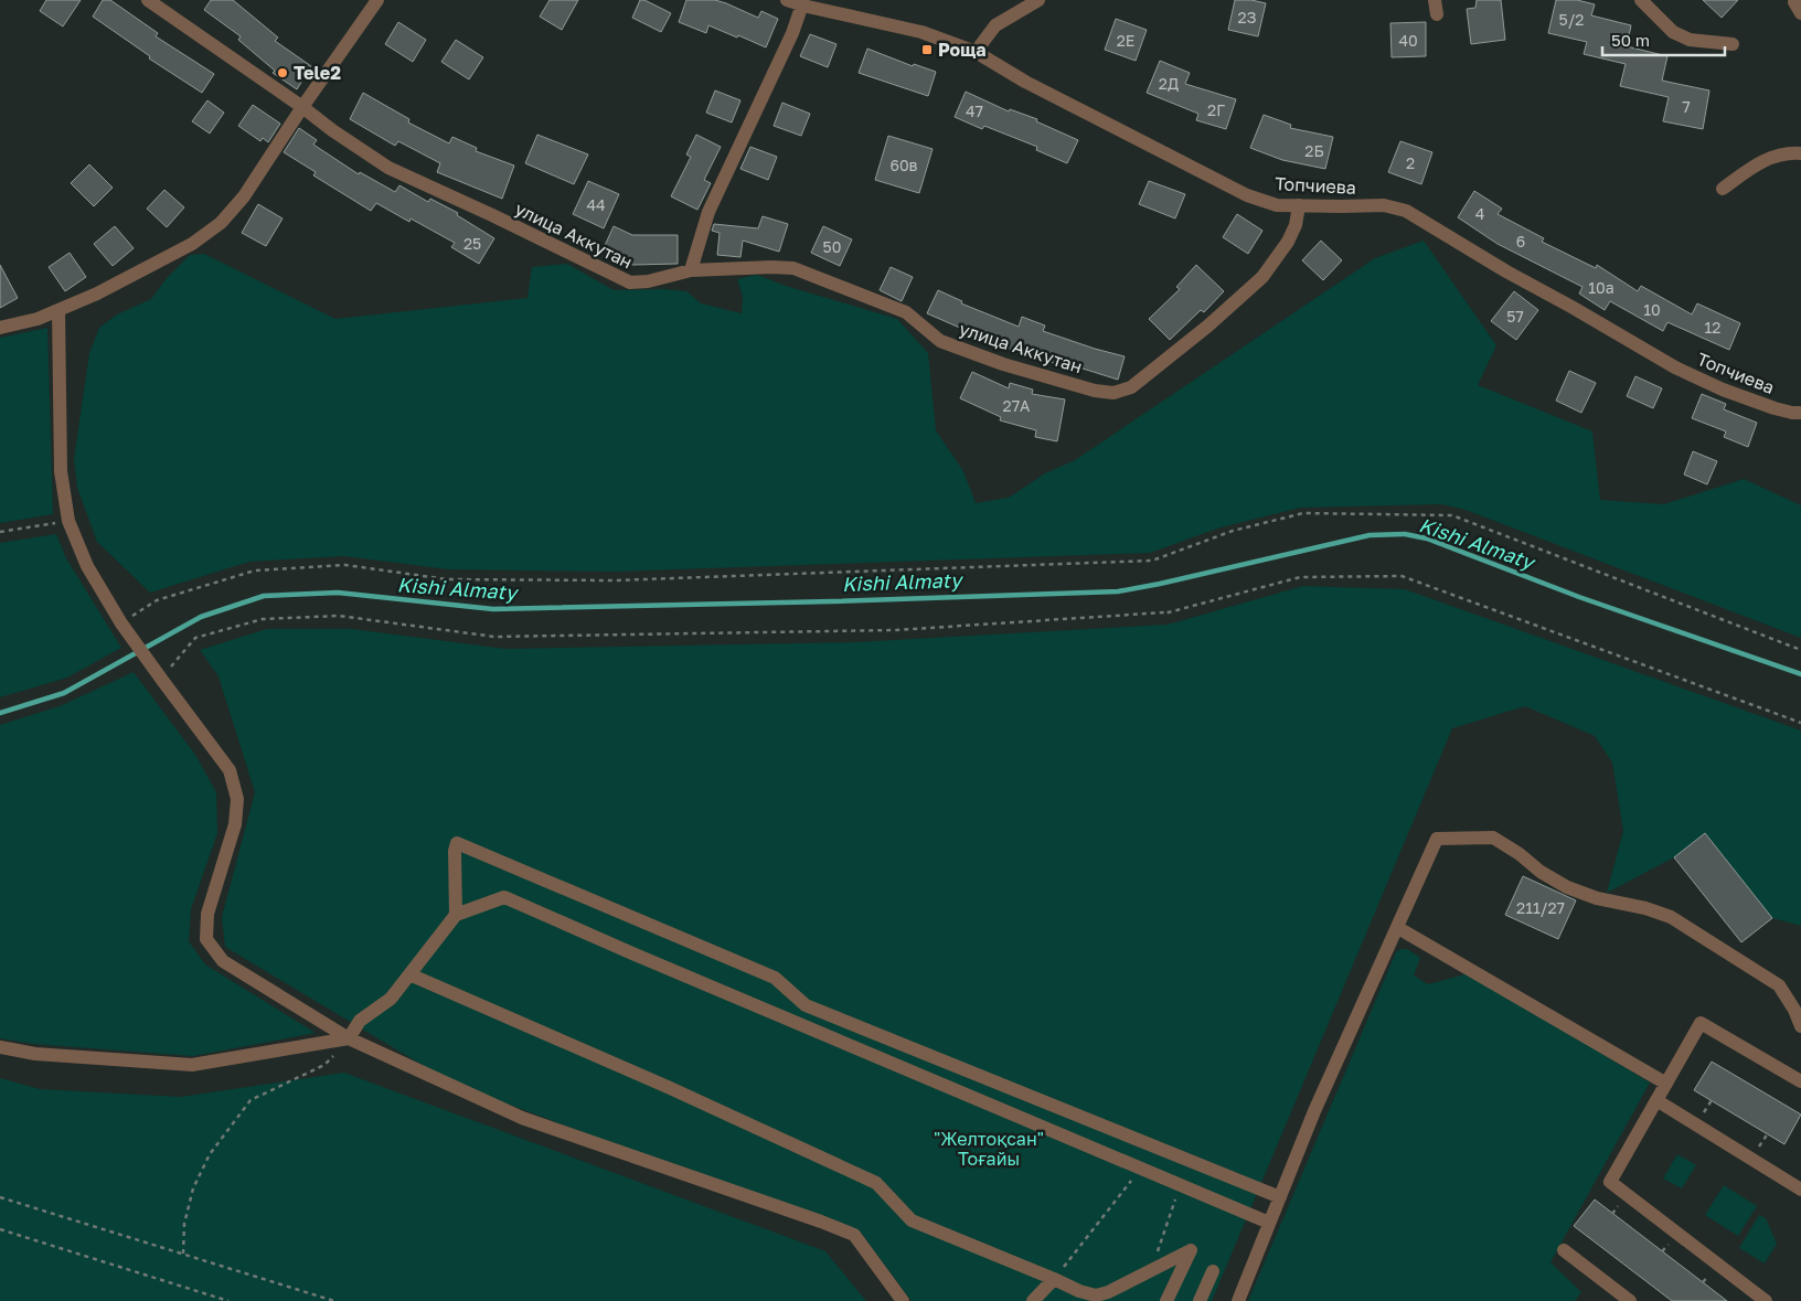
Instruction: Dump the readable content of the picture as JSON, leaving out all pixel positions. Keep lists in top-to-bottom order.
{
  "streets": {
    "street": ["Топчиева", "улица Аккутан"]
  },
  "crossings": [
    ["Топчиева", "улица Аккутан"]
  ],
  "water": ["Kіshі Almaty"],
  "parks": ["\"Желтоқсан\" Тоғайы"],
  "places": {
    "transit": ["Роща"],
    "other": ["Tele2"]
  },
  "house_numbers": [
    "2З",
    "5/2",
    "2Е",
    "40",
    "2Д",
    "7",
    "2Г",
    "47",
    "2Б",
    "2",
    "60в",
    "44",
    "4",
    "6",
    "25",
    "50",
    "10а",
    "10",
    "57",
    "12",
    "27А",
    "211/27"
  ],
  "scale_bar": "50 m"
}
